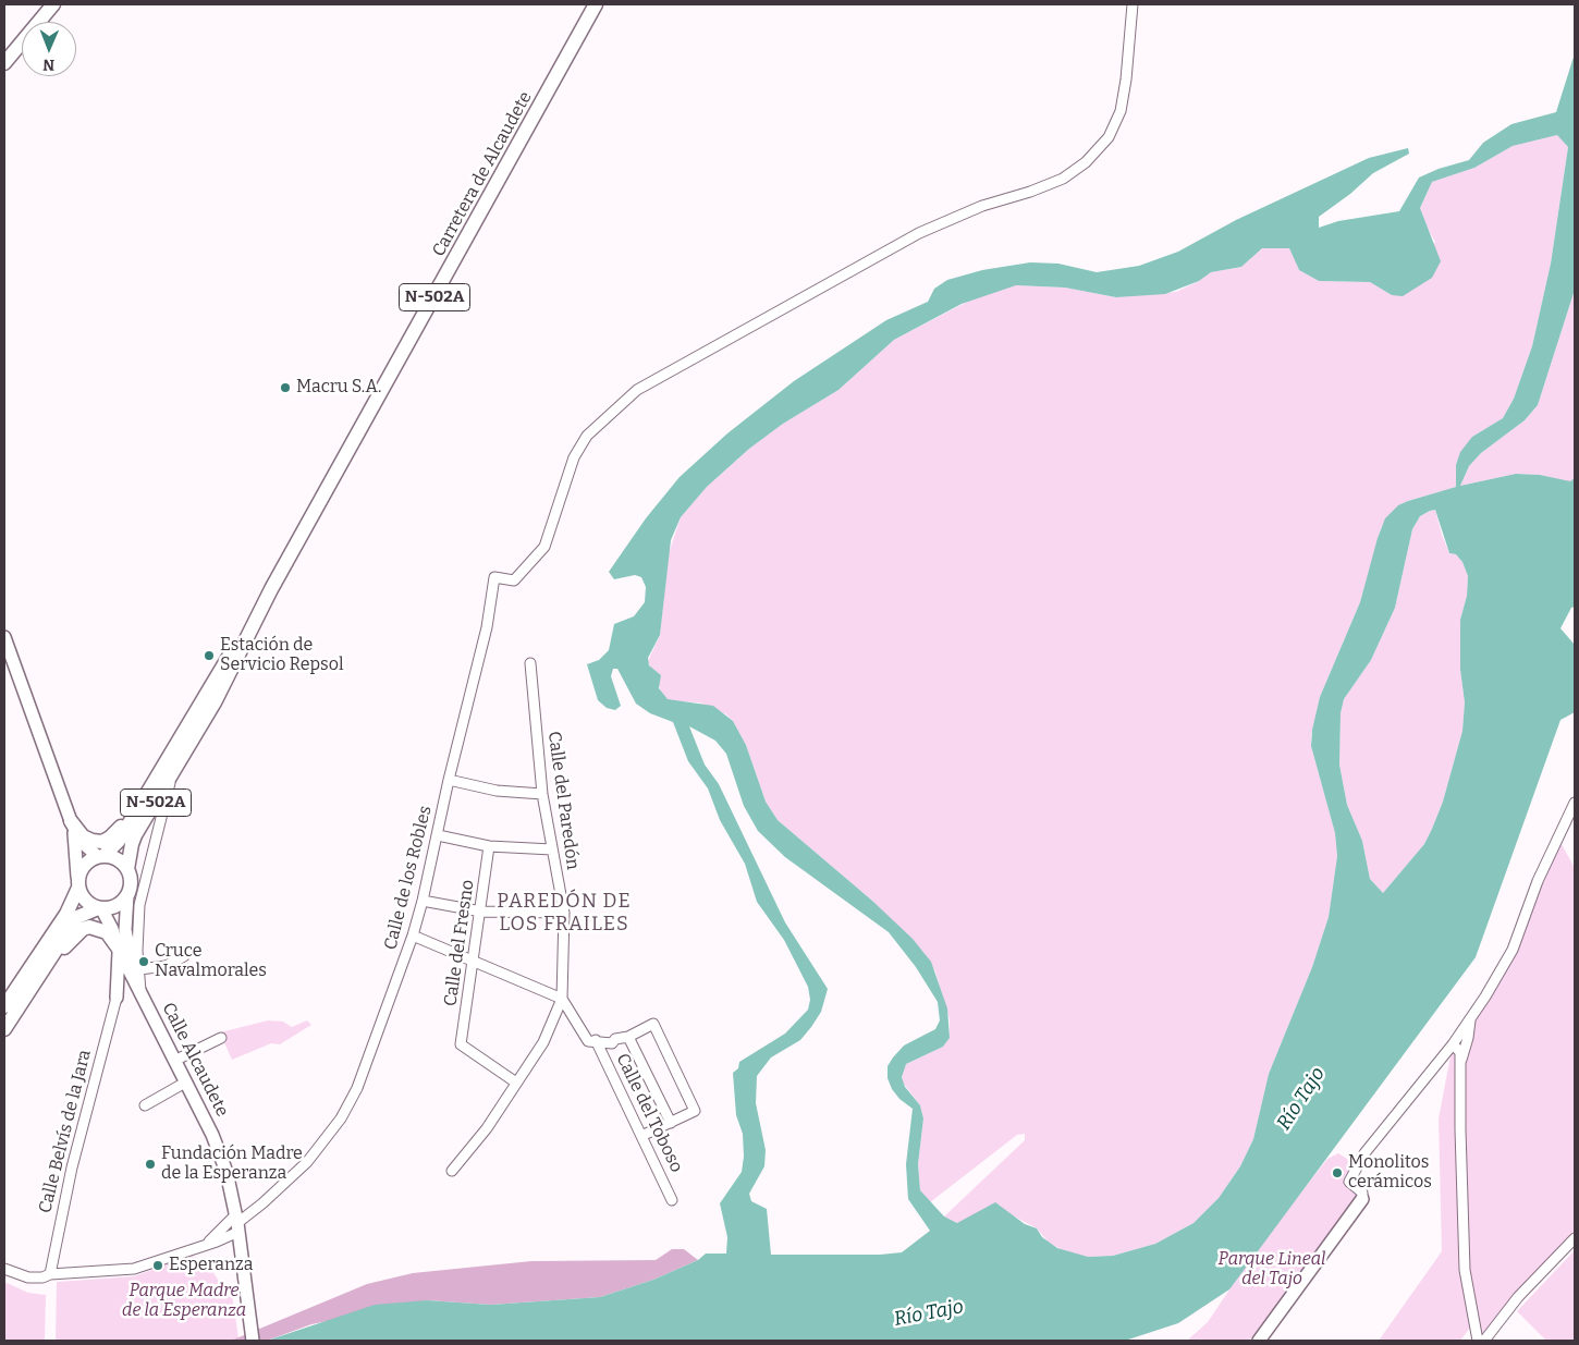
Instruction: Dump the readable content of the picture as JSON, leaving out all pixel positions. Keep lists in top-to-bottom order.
{
  "streets": {
    "main road": ["Carretera de Alcaudete", "N-502A", "Calle Alcaudete"],
    "street": [
      "Calle del Paredón",
      "Calle de los Robles",
      "Calle del Fresno",
      "Calle del Toboso",
      "Calle Belvís de la Jara"
    ]
  },
  "crossings": [
    ["Carretera de Alcaudete", "N-502A"],
    ["Carretera de Alcaudete", "Calle Alcaudete"],
    ["N-502A", "Calle Alcaudete"],
    ["Calle del Paredón", "Calle del Fresno"],
    ["Calle de los Robles", "Calle Alcaudete"]
  ],
  "districts": ["PAREDÓN DE LOS FRAILES"],
  "water": ["Río Tajo"],
  "parks": ["Parque Lineal del Tajo", "Parque Madre de la Esperanza"],
  "places": [
    "Macru S.A.",
    "Estación de Servicio Repsol",
    "Cruce Navalmorales",
    "Fundación Madre de la Esperanza",
    "Monolitos cerámicos",
    "Esperanza"
  ],
  "north": "bottom"
}
